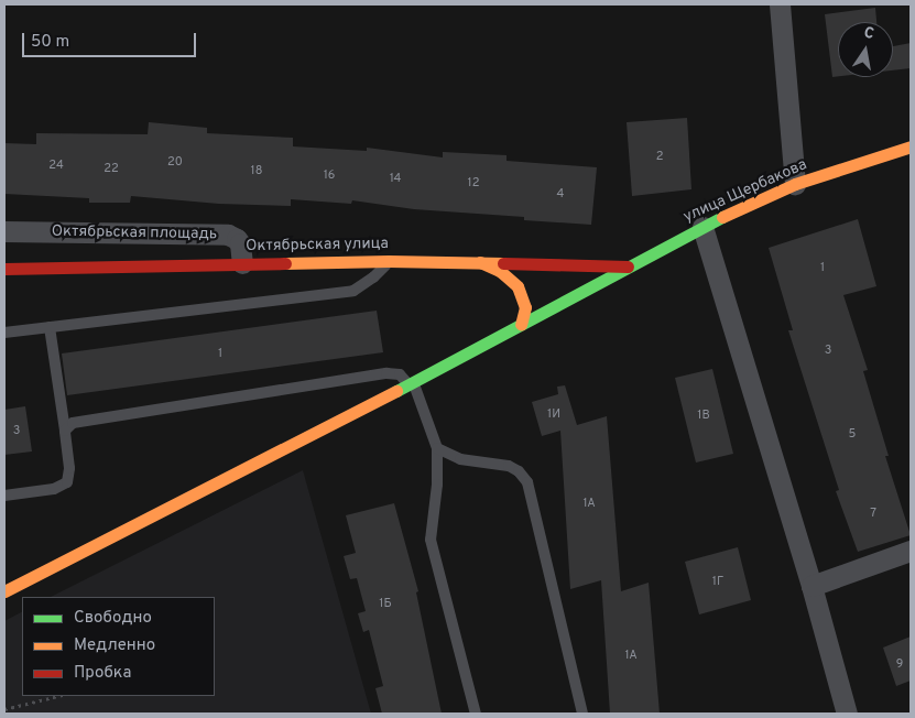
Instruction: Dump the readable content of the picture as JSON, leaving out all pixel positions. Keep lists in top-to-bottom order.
{
  "streets": {
    "street": ["улица Щербакова", "Октябрьская площадь", "Октябрьская улица"]
  },
  "crossings": [
    ["улица Щербакова", "Октябрьская улица"],
    ["Октябрьская площадь", "Октябрьская улица"]
  ],
  "house_numbers": [
    "2",
    "20",
    "24",
    "22",
    "18",
    "16",
    "14",
    "12",
    "4",
    "1",
    "3",
    "1",
    "1И",
    "1В",
    "3",
    "5",
    "1А",
    "7",
    "1Г",
    "1Б",
    "1А",
    "9"
  ],
  "legend": ["Свободно", "Медленно", "Пробка"],
  "scale_bar": "50 m",
  "north": "top"
}
